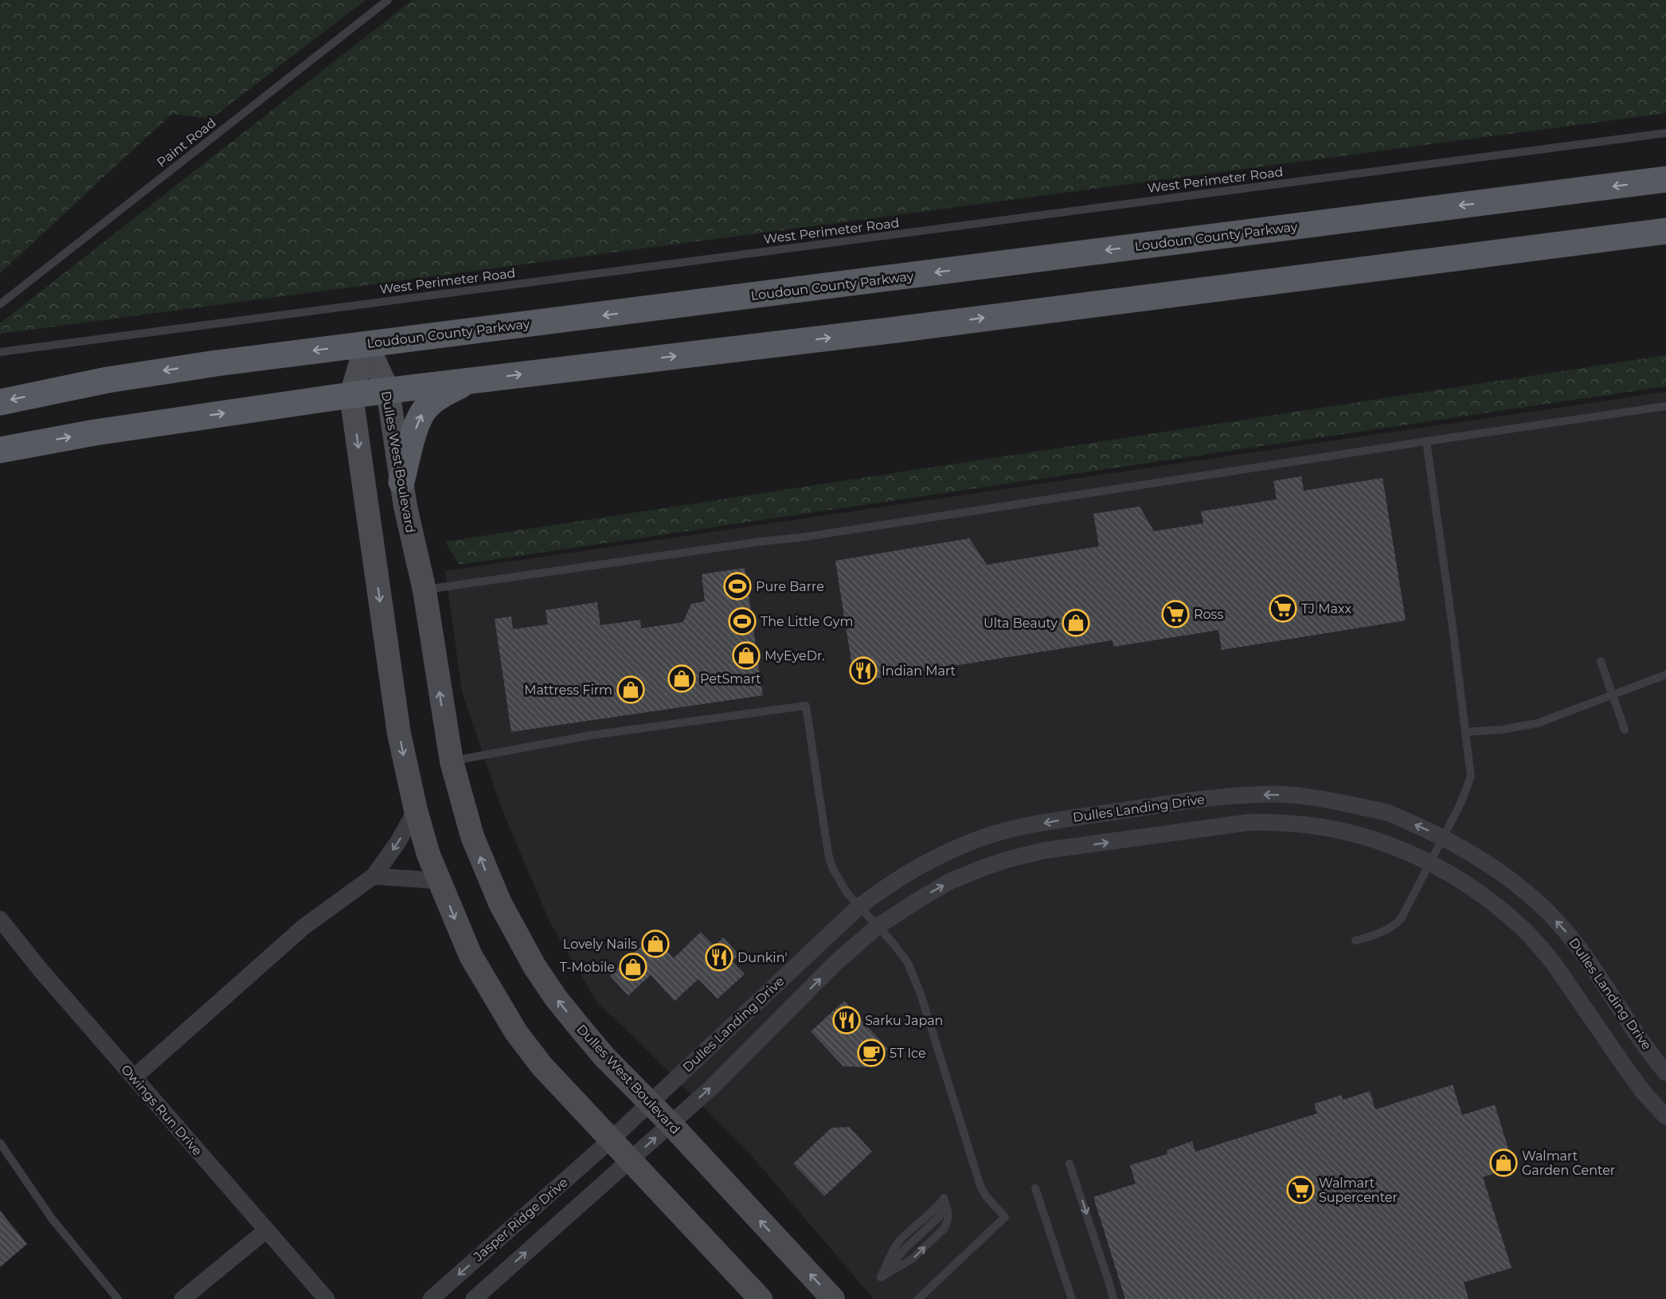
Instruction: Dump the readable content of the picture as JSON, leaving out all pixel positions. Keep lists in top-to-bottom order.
{
  "streets": {
    "main road": ["Loudoun County Parkway"],
    "street": [
      "Dulles West Boulevard",
      "Dulles Landing Drive",
      "Owings Run Drive",
      "Jasper Ridge Drive"
    ],
    "lane": ["Paint Road", "West Perimeter Road"]
  },
  "crossings": [
    ["Loudoun County Parkway", "Dulles West Boulevard"],
    ["Dulles West Boulevard", "Dulles Landing Drive"],
    ["Dulles Landing Drive", "Jasper Ridge Drive"]
  ],
  "places": {
    "sports": ["Pure Barre", "The Little Gym"],
    "supermarket": ["TJ Maxx", "Ross", "Walmart Supercenter"],
    "shop": [
      "Ulta Beauty",
      "MyEyeDr.",
      "PetSmart",
      "Mattress Firm",
      "Lovely Nails",
      "T-Mobile",
      "Walmart Garden Center"
    ],
    "restaurant": ["Indian Mart", "Dunkin'", "Sarku Japan"],
    "cafe": ["5T Ice"]
  }
}
